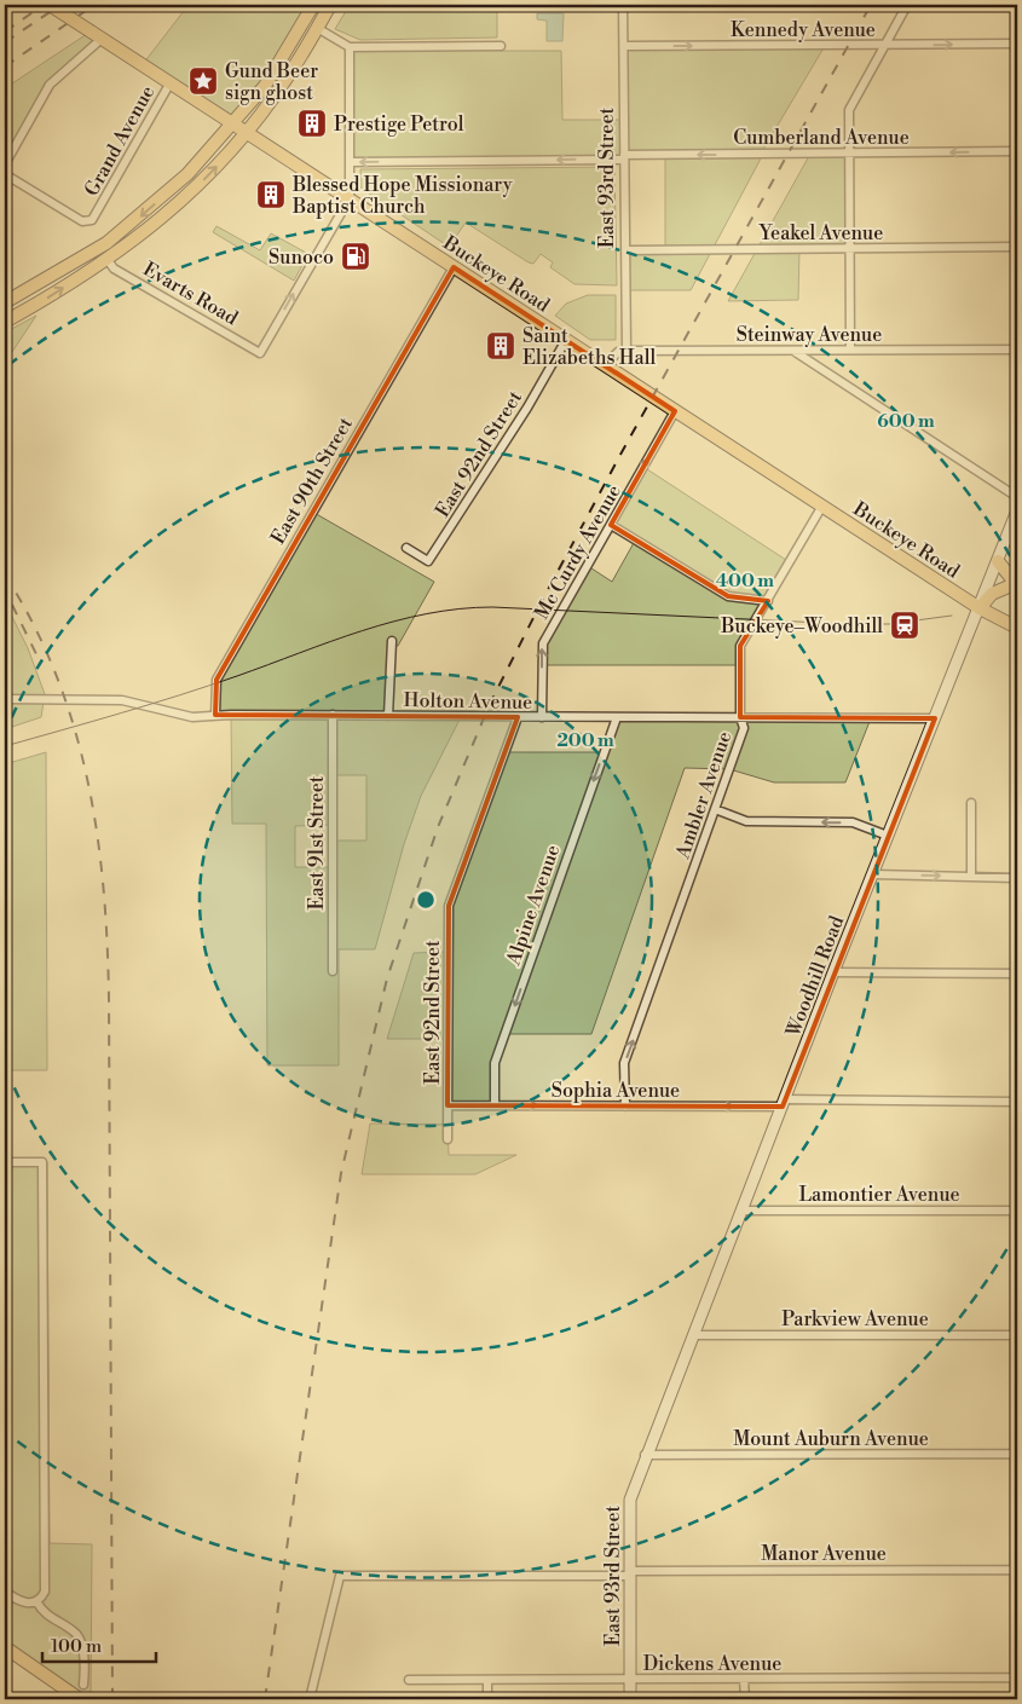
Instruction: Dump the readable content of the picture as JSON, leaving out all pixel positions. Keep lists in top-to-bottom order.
{
  "streets": {
    "main road": ["East 93rd Street", "Buckeye Road", "Woodhill Road"],
    "street": [
      "Kennedy Avenue",
      "Cumberland Avenue",
      "Grand Avenue",
      "Yeakel Avenue",
      "Evarts Road",
      "Steinway Avenue",
      "East 92nd Street",
      "East 90th Street",
      "Mc Curdy Avenue",
      "Holton Avenue",
      "Ambler Avenue",
      "East 91st Street",
      "Alpine Avenue",
      "Sophia Avenue",
      "Lamontier Avenue",
      "Parkview Avenue",
      "Mount Auburn Avenue",
      "Manor Avenue",
      "Dickens Avenue"
    ]
  },
  "crossings": [
    ["Kennedy Avenue", "East 93rd Street"],
    ["Cumberland Avenue", "East 93rd Street"],
    ["Grand Avenue", "Buckeye Road"],
    ["East 93rd Street", "Yeakel Avenue"],
    ["East 93rd Street", "Steinway Avenue"],
    ["East 93rd Street", "Woodhill Road"],
    ["East 93rd Street", "Mount Auburn Avenue"],
    ["East 93rd Street", "Manor Avenue"],
    ["East 93rd Street", "Dickens Avenue"],
    ["Buckeye Road", "Evarts Road"],
    ["Buckeye Road", "East 92nd Street"],
    ["Buckeye Road", "East 90th Street"],
    ["Buckeye Road", "Mc Curdy Avenue"],
    ["Buckeye Road", "Ambler Avenue"],
    ["Buckeye Road", "Woodhill Road"],
    ["East 92nd Street", "Holton Avenue"],
    ["East 92nd Street", "Sophia Avenue"],
    ["East 90th Street", "Holton Avenue"],
    ["Mc Curdy Avenue", "Holton Avenue"],
    ["Holton Avenue", "Ambler Avenue"],
    ["Holton Avenue", "East 91st Street"],
    ["Holton Avenue", "Alpine Avenue"],
    ["Holton Avenue", "Woodhill Road"],
    ["Ambler Avenue", "Sophia Avenue"],
    ["Alpine Avenue", "Sophia Avenue"],
    ["Woodhill Road", "Sophia Avenue"],
    ["Woodhill Road", "Lamontier Avenue"],
    ["Woodhill Road", "Parkview Avenue"],
    ["Woodhill Road", "Mount Auburn Avenue"]
  ],
  "one_way": [
    "Kennedy Avenue",
    "Cumberland Avenue",
    "Mc Curdy Avenue",
    "Ambler Avenue",
    "Alpine Avenue",
    "Sophia Avenue"
  ],
  "places": {
    "place": ["Gund Beer sign ghost"],
    "building": ["Prestige Petrol", "Blessed Hope Missionary Baptist Church", "Saint Elizabeths Hall"],
    "fuel station": ["Sunoco"],
    "station": ["Buckeye–Woodhill"]
  },
  "scale_bar": "100 m",
  "rings": ["600 m", "400 m", "200 m"]
}
